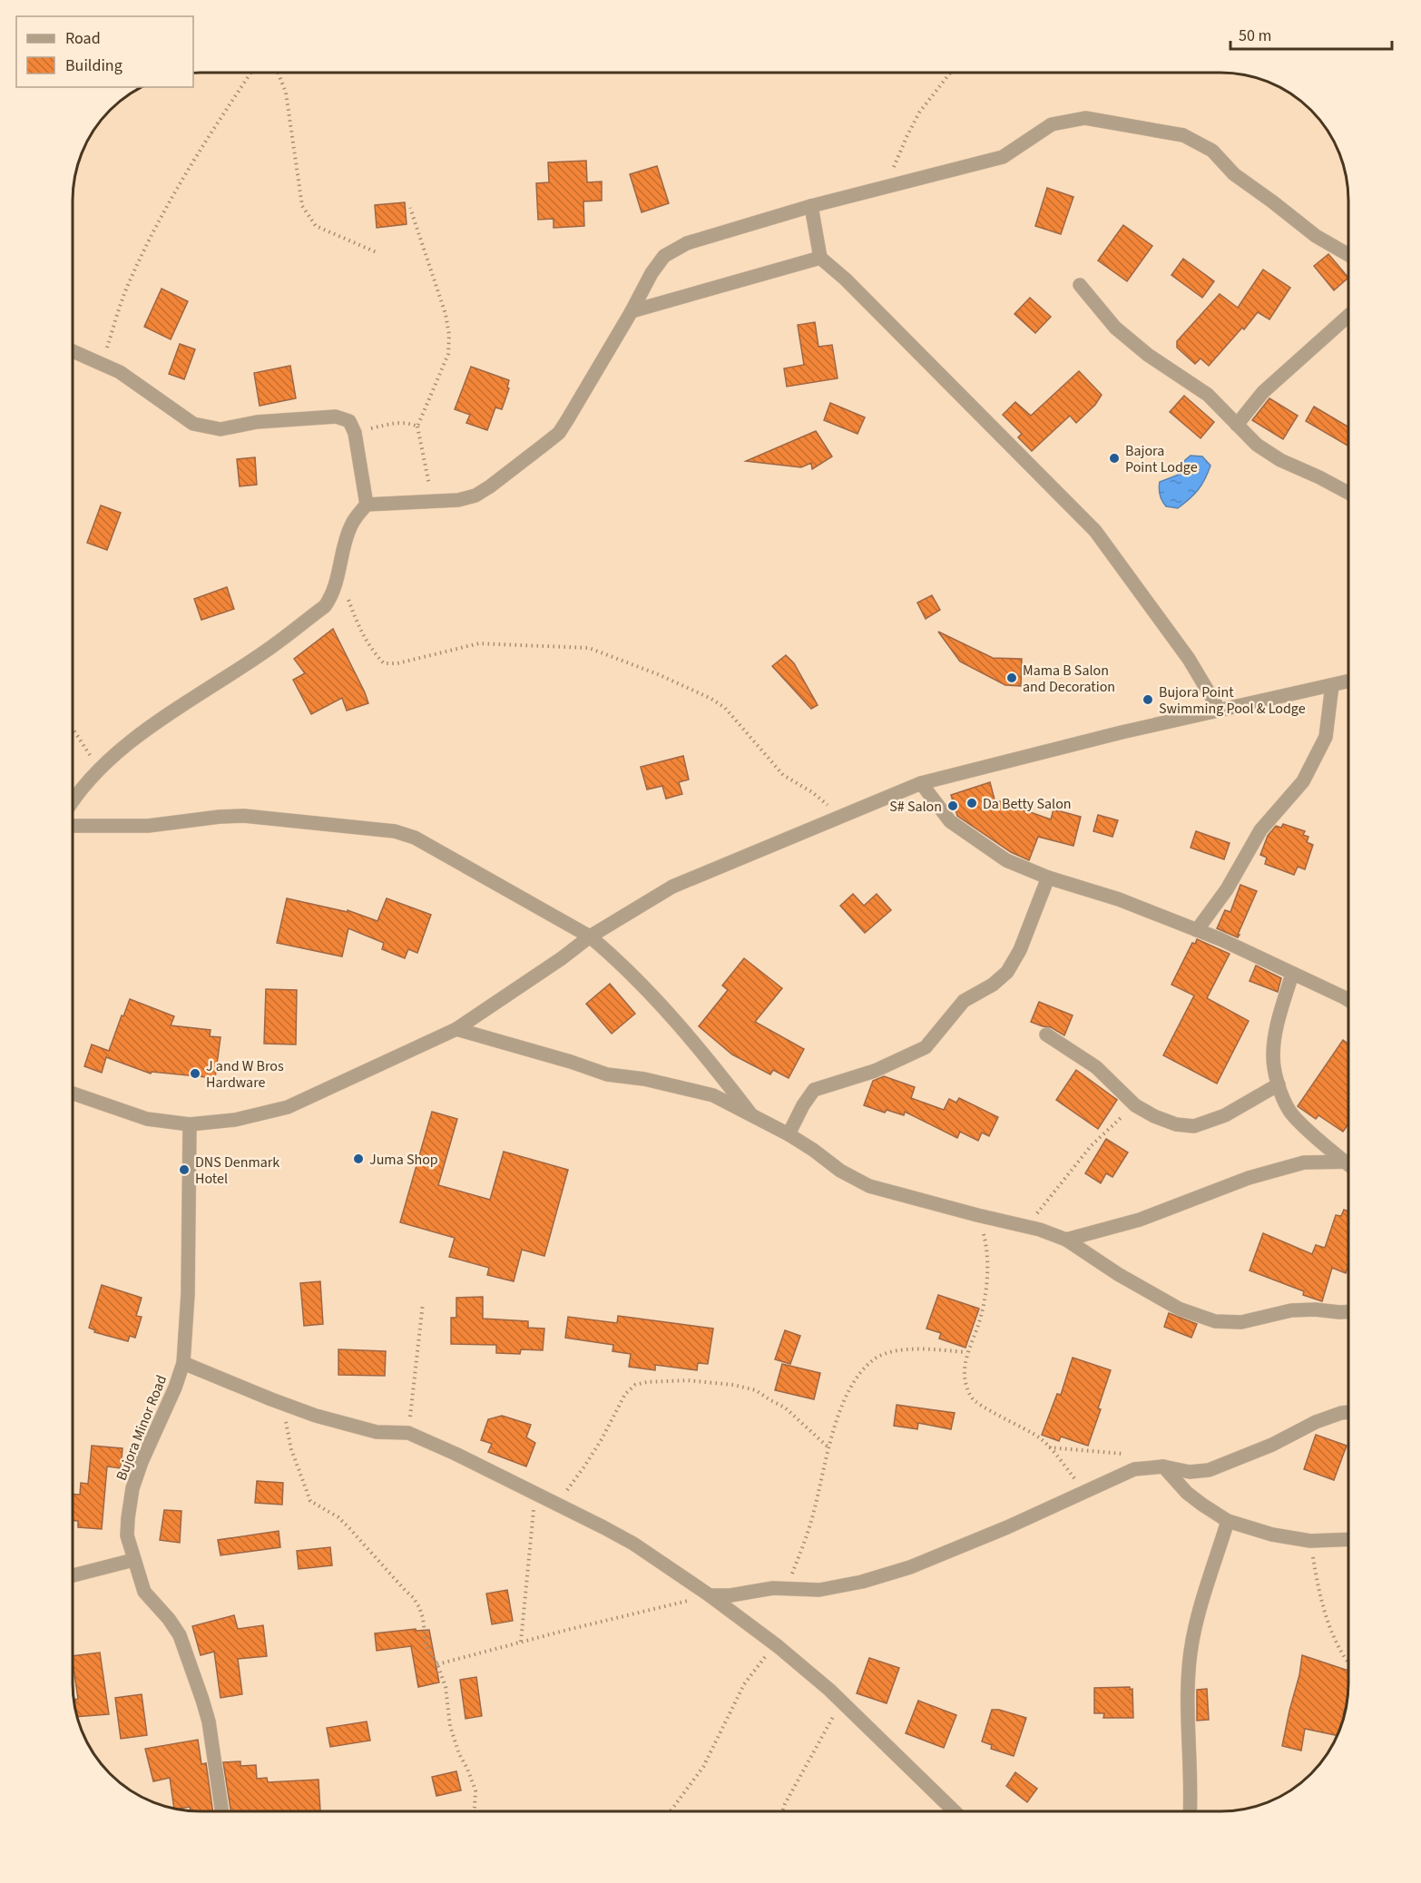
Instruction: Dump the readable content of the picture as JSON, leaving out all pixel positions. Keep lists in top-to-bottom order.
{
  "streets": {
    "street": ["Bujora Minor Road"]
  },
  "places": [
    "Bajora Point Lodge",
    "Mama B Salon and Decoration",
    "Bujora Point Swimming Pool & Lodge",
    "Da Betty Salon",
    "S# Salon",
    "J and W Bros Hardware",
    "Juma Shop",
    "DNS Denmark Hotel"
  ],
  "legend": ["Road", "Building"],
  "scale_bar": "50 m"
}
